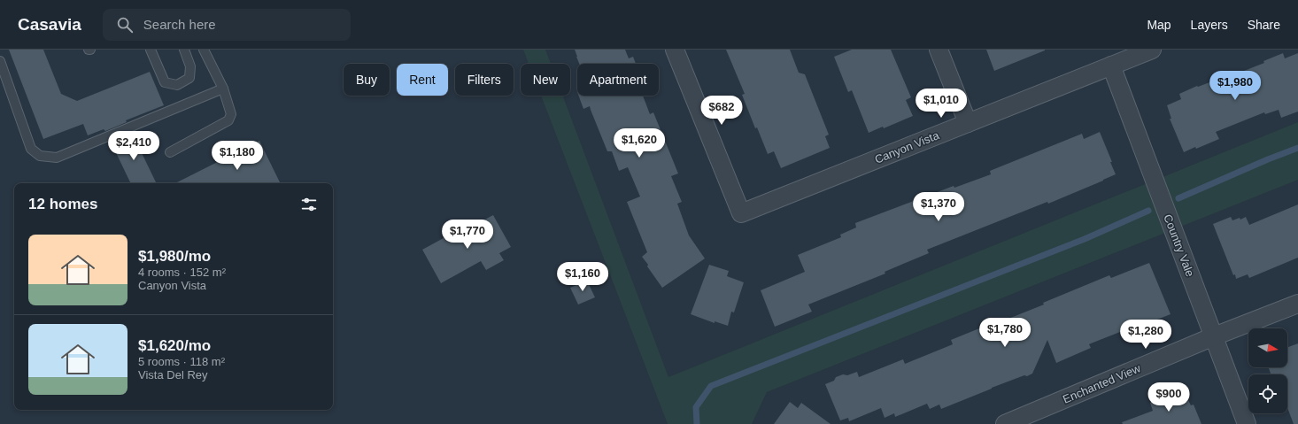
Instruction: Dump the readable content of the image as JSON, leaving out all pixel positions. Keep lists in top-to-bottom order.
{
  "streets": {
    "street": ["Canyon Vista", "Country Vale", "Enchanted View"]
  },
  "crossings": [
    ["Canyon Vista", "Country Vale"],
    ["Country Vale", "Enchanted View"]
  ],
  "north": "right",
  "page": {
    "header": "Casavia",
    "search": "Search here",
    "nav": ["Map", "Layers", "Share"],
    "chip": [
      "Buy",
      "Rent",
      "Filters",
      "New",
      "Apartment"
    ],
    "price": [
      "$1,980",
      "$1,010",
      "$682",
      "$1,620",
      "$2,410",
      "$1,180",
      "$1,370",
      "$1,770",
      "$1,160",
      "$1,780",
      "$1,280",
      "$900"
    ],
    "heading": "12 homes",
    "list": [
      {
        "name": "$1,980/mo",
        "note": "4 rooms · 152 m² · Canyon Vista"
      },
      {
        "name": "$1,620/mo",
        "note": "5 rooms · 118 m² · Vista Del Rey"
      }
    ]
  }
}
